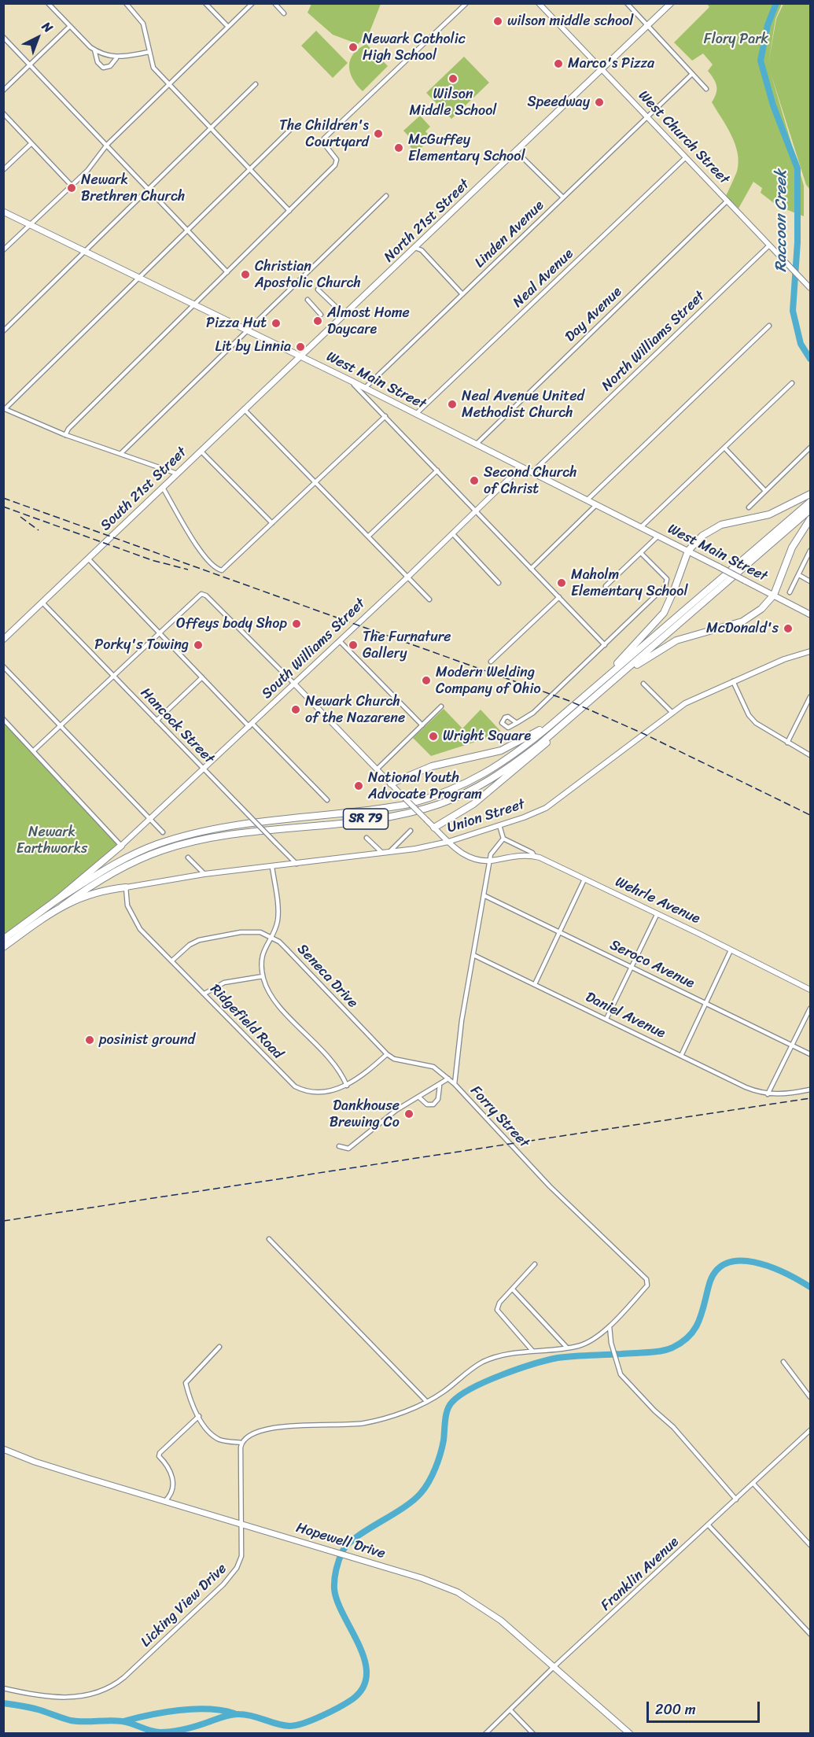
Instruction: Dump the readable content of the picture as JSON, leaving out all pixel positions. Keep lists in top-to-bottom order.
{
  "streets": {
    "highway": ["SR 79"],
    "main road": [
      "North 21st Street",
      "West Main Street",
      "South 21st Street",
      "Hopewell Drive"
    ],
    "street": [
      "West Church Street",
      "Linden Avenue",
      "Neal Avenue",
      "Day Avenue",
      "North Williams Street",
      "South Williams Street",
      "Hancock Street",
      "Union Street",
      "Wehrle Avenue",
      "Seroco Avenue",
      "Seneca Drive",
      "Daniel Avenue",
      "Ridgefield Road",
      "Forry Street",
      "Franklin Avenue",
      "Licking View Drive"
    ]
  },
  "crossings": [
    ["West Church Street", "North 21st Street"],
    ["West Church Street", "Linden Avenue"],
    ["West Church Street", "Neal Avenue"],
    ["West Church Street", "Day Avenue"],
    ["West Church Street", "North Williams Street"],
    ["North 21st Street", "West Main Street"],
    ["North 21st Street", "South 21st Street"],
    ["Linden Avenue", "West Main Street"],
    ["Neal Avenue", "West Main Street"],
    ["Day Avenue", "West Main Street"],
    ["North Williams Street", "West Main Street"],
    ["West Main Street", "South 21st Street"],
    ["West Main Street", "South Williams Street"],
    ["South 21st Street", "Hancock Street"],
    ["South Williams Street", "Hancock Street"],
    ["South Williams Street", "Wehrle Avenue"],
    ["Hancock Street", "Union Street"],
    ["Union Street", "Wehrle Avenue"],
    ["Union Street", "Ridgefield Road"],
    ["Wehrle Avenue", "Forry Street"],
    ["Seroco Avenue", "Forry Street"],
    ["Seneca Drive", "Ridgefield Road"],
    ["Seneca Drive", "Forry Street"],
    ["Daniel Avenue", "Forry Street"],
    ["Hopewell Drive", "Franklin Avenue"],
    ["Hopewell Drive", "Licking View Drive"]
  ],
  "water": ["Raccoon Creek"],
  "parks": ["Flory Park", "Newark Earthworks"],
  "places": [
    "wilson middle school",
    "Newark Catholic High School",
    "Marco's Pizza",
    "Wilson Middle School",
    "Speedway",
    "The Children's Courtyard",
    "McGuffey Elementary School",
    "Newark Brethren Church",
    "Christian Apostolic Church",
    "Almost Home Daycare",
    "Pizza Hut",
    "Lit by Linnia",
    "Neal Avenue United Methodist Church",
    "Second Church of Christ",
    "Maholm Elementary School",
    "Offeys body Shop",
    "McDonald's",
    "Porky's Towing",
    "The Furnature Gallery",
    "Modern Welding Company of Ohio",
    "Newark Church of the Nazarene",
    "Wright Square",
    "National Youth Advocate Program",
    "posinist ground",
    "Dankhouse Brewing Co"
  ],
  "scale_bar": "200 m",
  "north": "top right"
}
